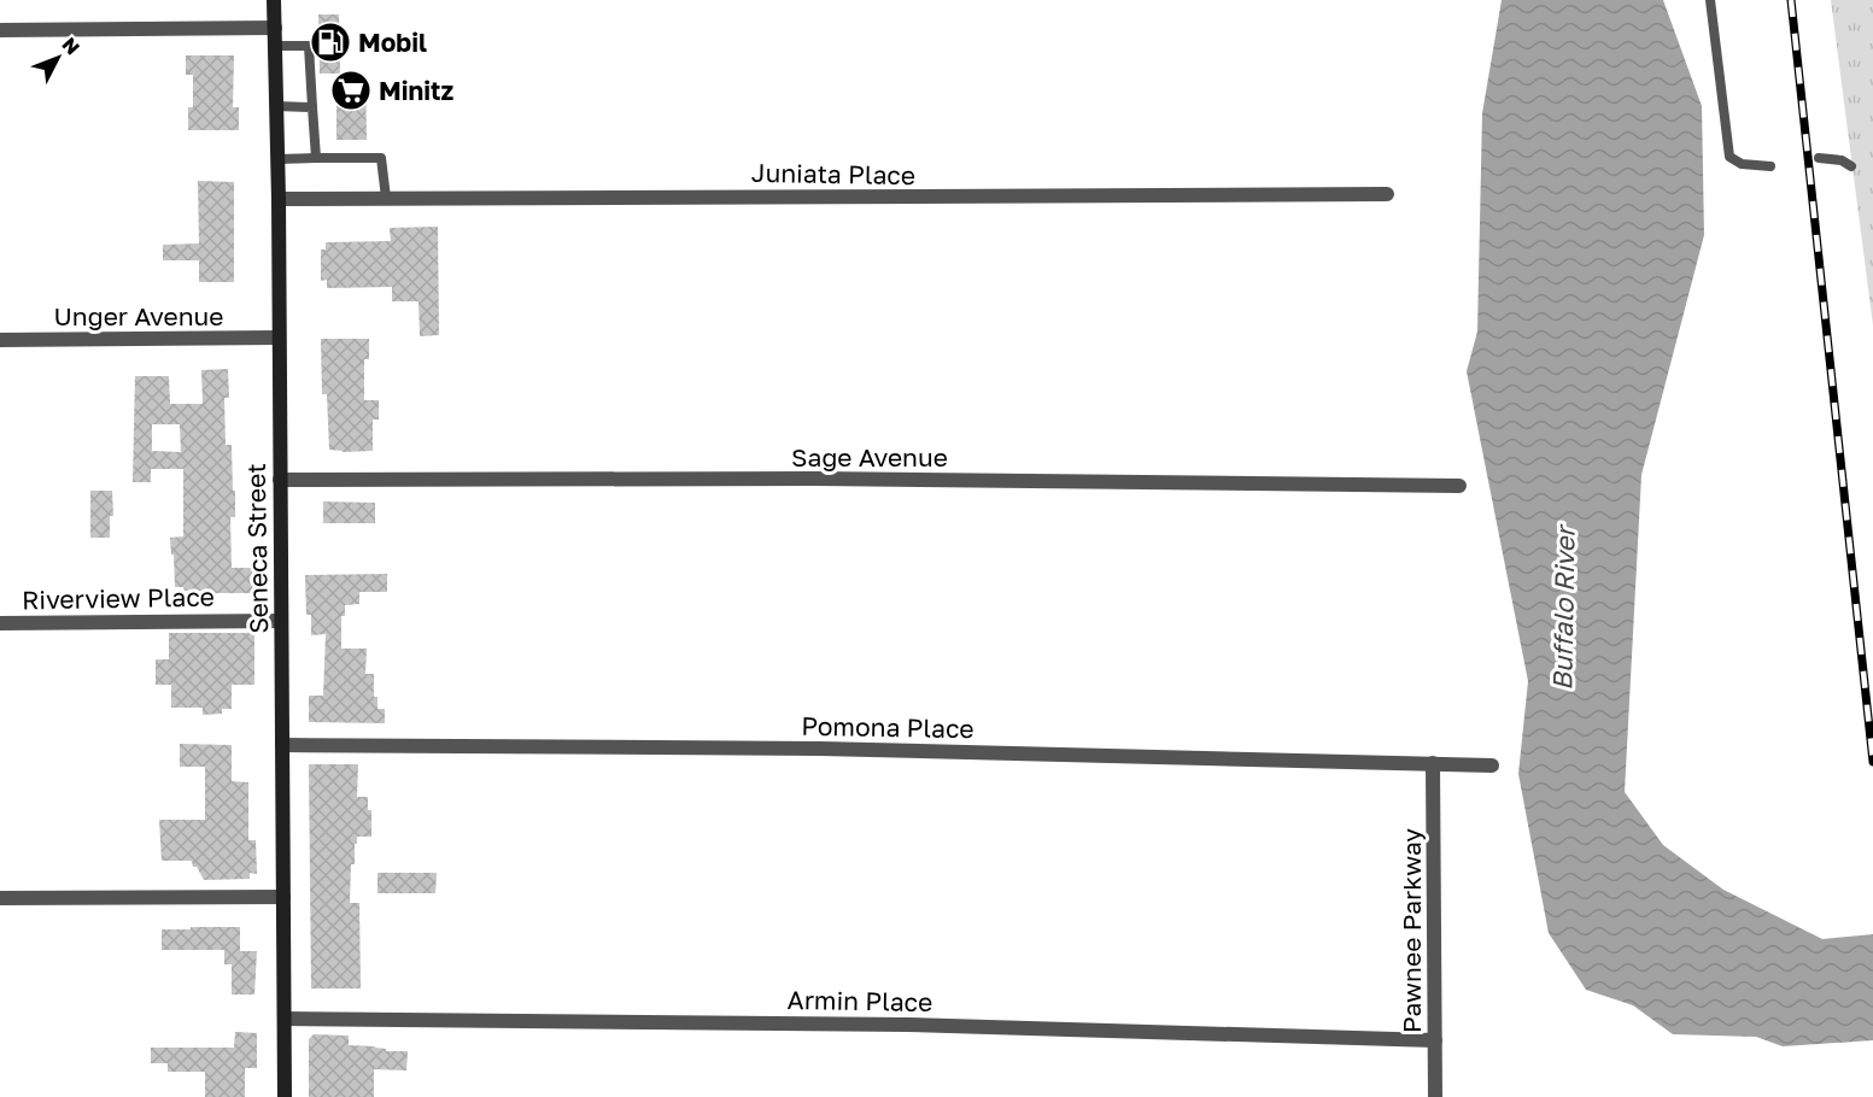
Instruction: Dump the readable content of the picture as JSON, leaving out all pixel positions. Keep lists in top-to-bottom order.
{
  "streets": {
    "main road": ["Seneca Street"],
    "street": [
      "Juniata Place",
      "Unger Avenue",
      "Sage Avenue",
      "Riverview Place",
      "Pomona Place",
      "Pawnee Parkway",
      "Armin Place"
    ]
  },
  "crossings": [
    ["Juniata Place", "Seneca Street"],
    ["Unger Avenue", "Seneca Street"],
    ["Sage Avenue", "Seneca Street"],
    ["Seneca Street", "Riverview Place"],
    ["Seneca Street", "Pomona Place"],
    ["Seneca Street", "Armin Place"],
    ["Pomona Place", "Pawnee Parkway"],
    ["Pawnee Parkway", "Armin Place"]
  ],
  "water": ["Buffalo River"],
  "places": {
    "fuel station": ["Mobil"],
    "supermarket": ["Minitz"]
  },
  "north": "top right"
}
